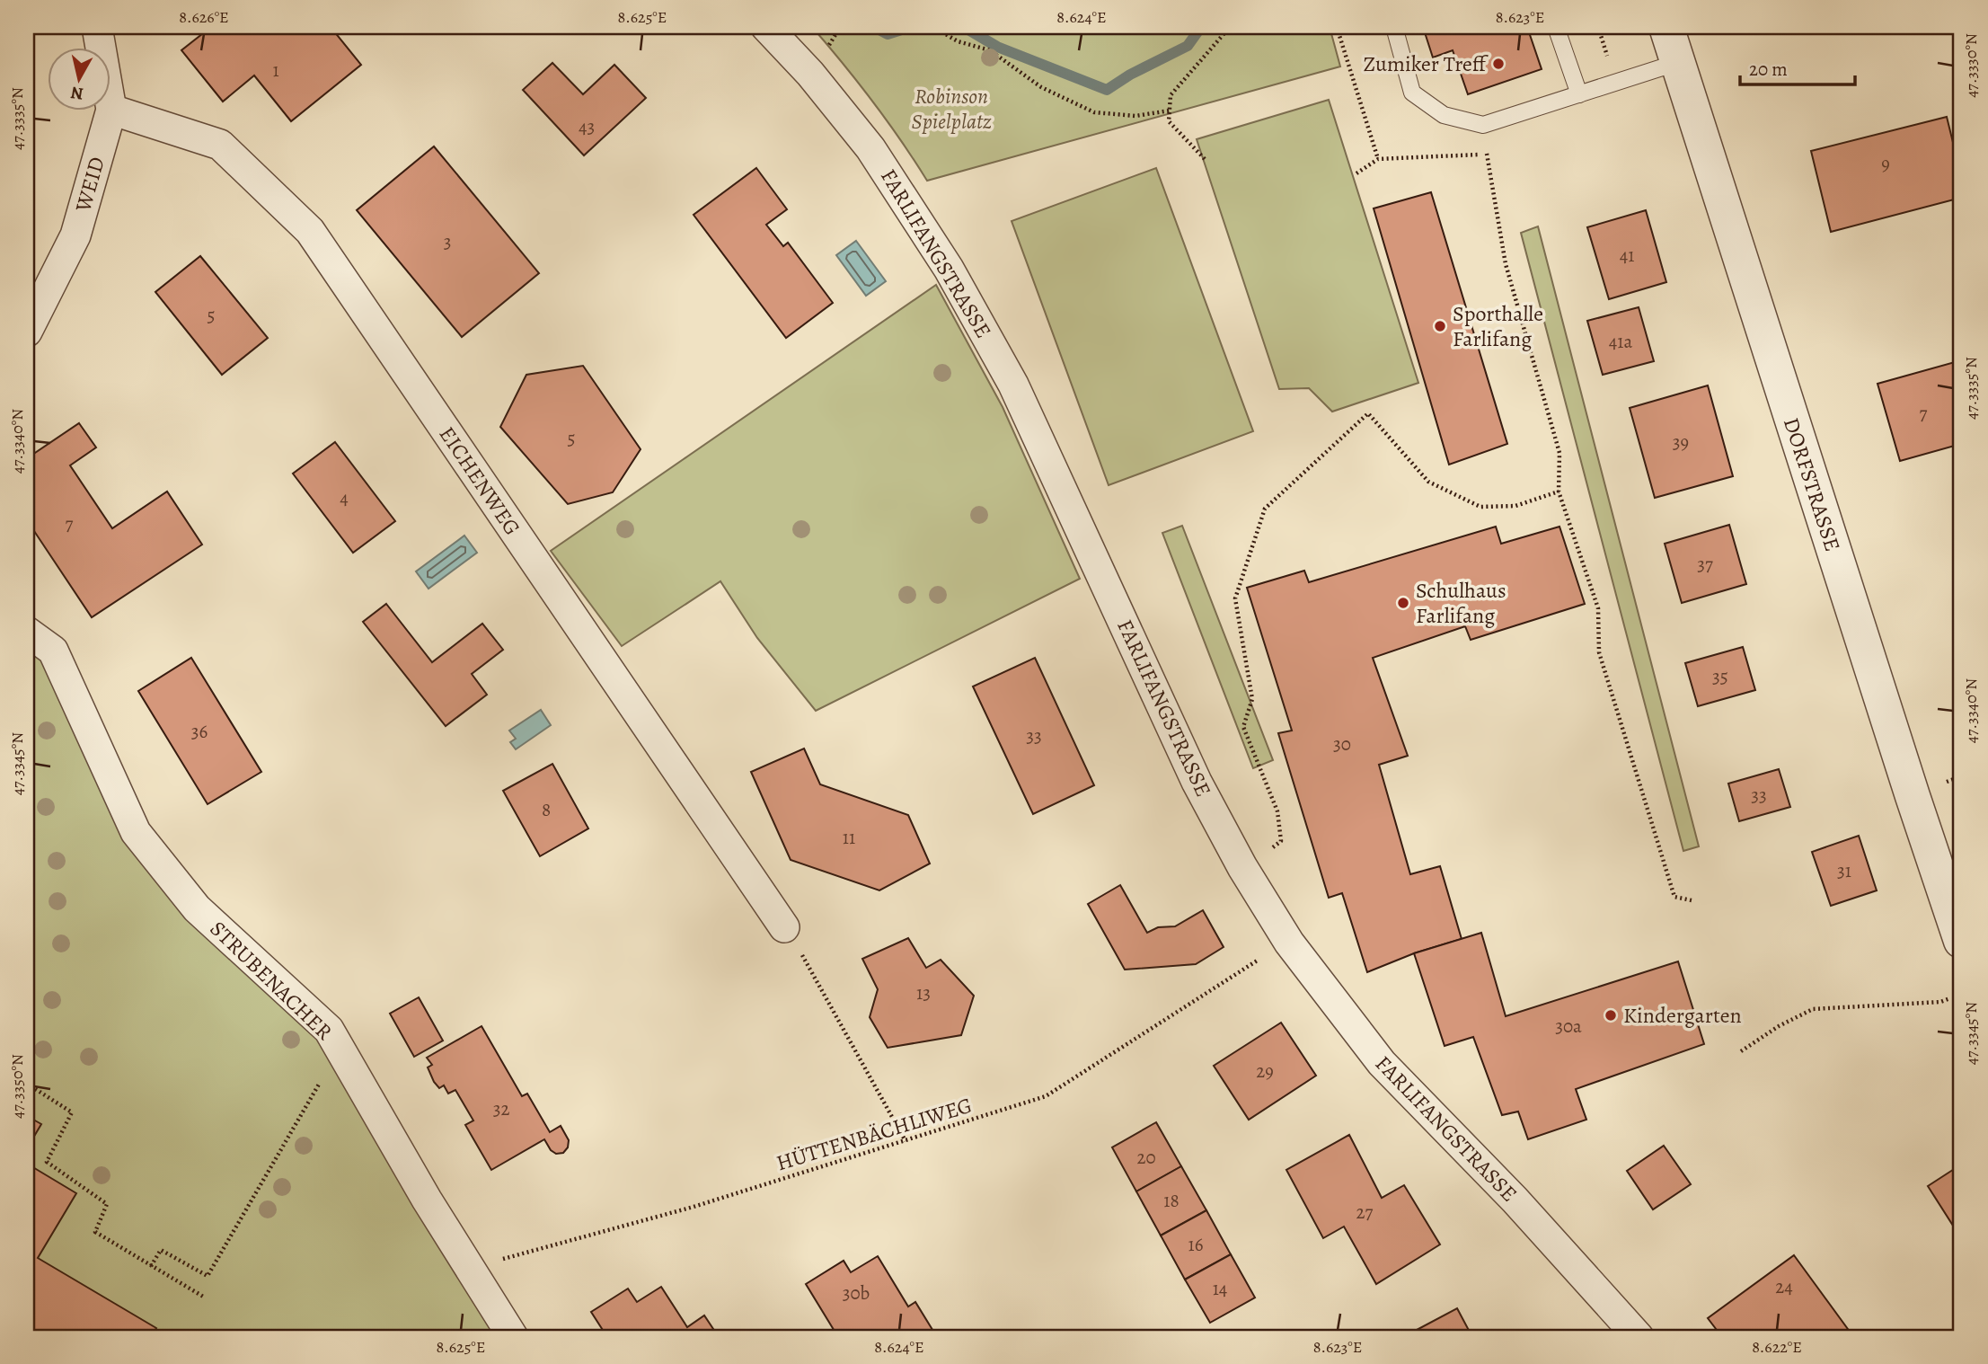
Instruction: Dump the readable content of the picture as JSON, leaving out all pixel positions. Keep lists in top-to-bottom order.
{
  "streets": {
    "street": [
      "WEID",
      "FARLIFANGSTRASSE",
      "EICHENWEG",
      "DORFSTRASSE",
      "STRUBENACHER"
    ],
    "path": ["HÜTTENBÄCHLIWEG"]
  },
  "crossings": [
    ["WEID", "EICHENWEG"],
    ["STRUBENACHER", "HÜTTENBÄCHLIWEG"]
  ],
  "parks": ["Robinson Spielplatz"],
  "places": [
    "Zumiker Treff",
    "Sporthalle Farlifang",
    "Schulhaus Farlifang",
    "Kindergarten"
  ],
  "house_numbers": [
    "1",
    "43",
    "9",
    "3",
    "41",
    "5",
    "41a",
    "7",
    "5",
    "39",
    "4",
    "7",
    "37",
    "35",
    "36",
    "33",
    "30",
    "33",
    "8",
    "11",
    "31",
    "13",
    "30a",
    "29",
    "32",
    "20",
    "18",
    "27",
    "16",
    "24",
    "14",
    "30b"
  ],
  "scale_bar": "20 m",
  "north": "bottom",
  "coordinates": [
    "8.626°E",
    "8.625°E",
    "8.624°E",
    "8.623°E",
    "47.3330°N",
    "47.3335°N",
    "47.3340°N",
    "47.3345°N",
    "47.3350°N",
    "8.622°E"
  ]
}
